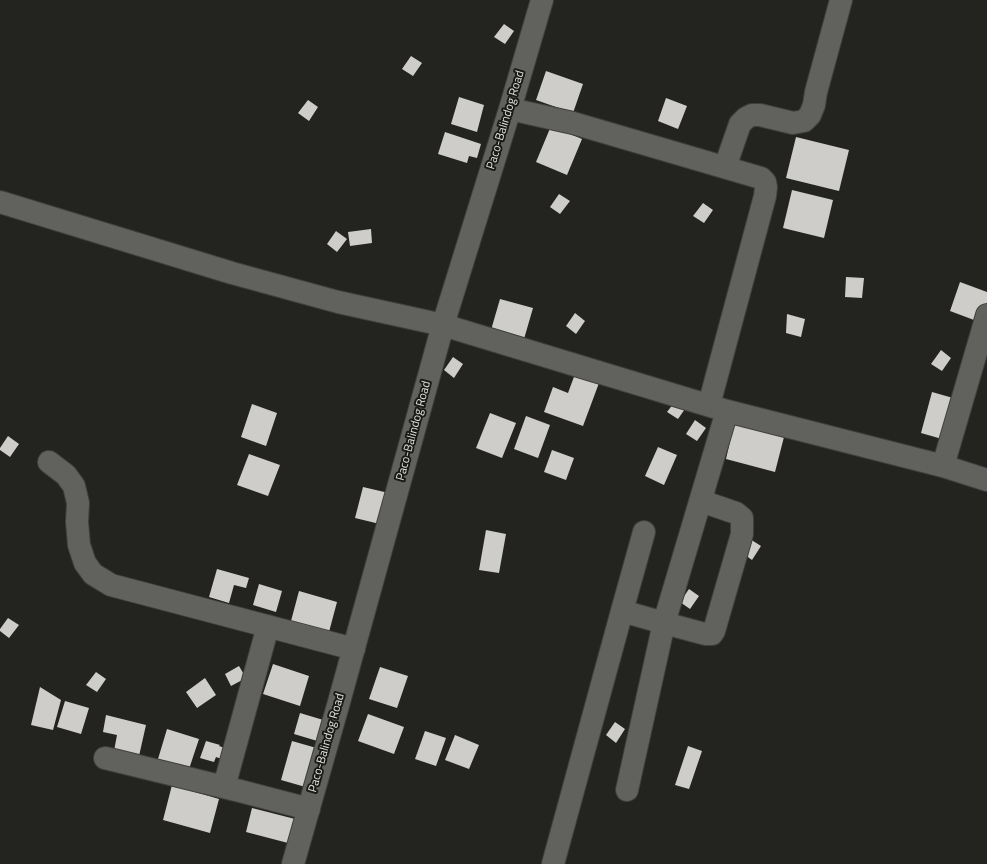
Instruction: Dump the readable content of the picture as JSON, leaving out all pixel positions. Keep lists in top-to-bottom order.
{
  "streets": {
    "street": ["Paco-Balindog Road"]
  }
}
